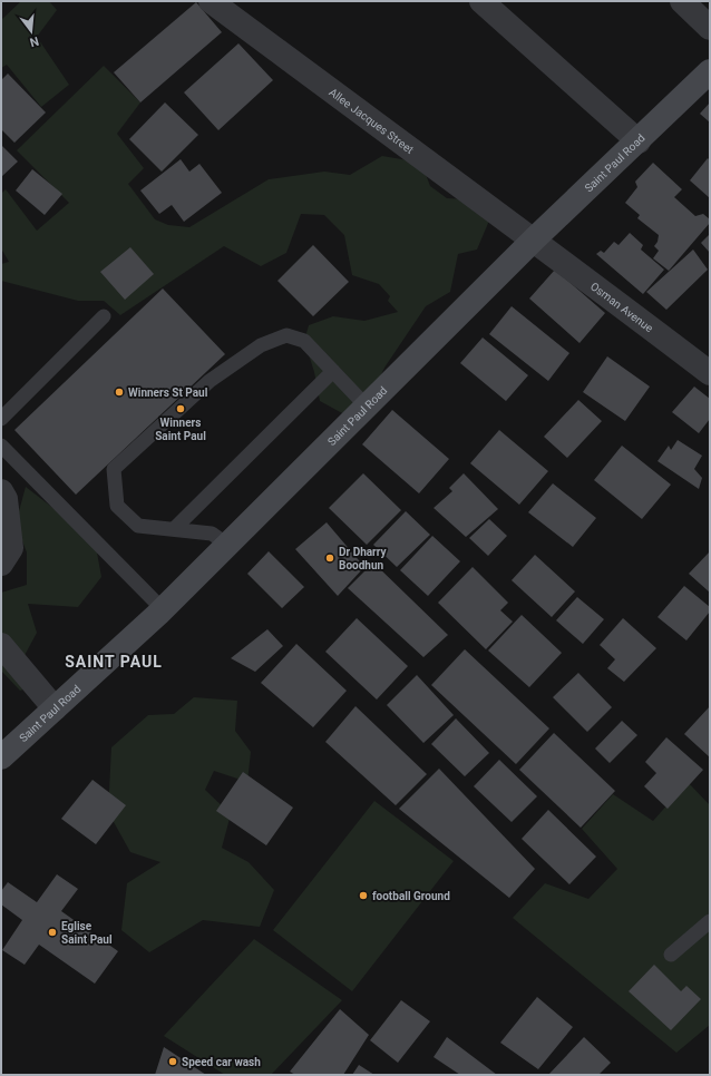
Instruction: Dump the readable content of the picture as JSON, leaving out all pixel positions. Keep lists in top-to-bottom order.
{
  "streets": {
    "main road": ["Saint Paul Road"],
    "street": ["Allee Jacques Street", "Osman Avenue"]
  },
  "crossings": [
    ["Allee Jacques Street", "Saint Paul Road"],
    ["Allee Jacques Street", "Osman Avenue"],
    ["Saint Paul Road", "Osman Avenue"]
  ],
  "districts": ["SAINT PAUL"],
  "places": [
    "Winners St Paul",
    "Winners Saint Paul",
    "Dr Dharry Boodhun",
    "football Ground",
    "Eglise Saint Paul",
    "Speed car wash"
  ],
  "north": "bottom"
}
